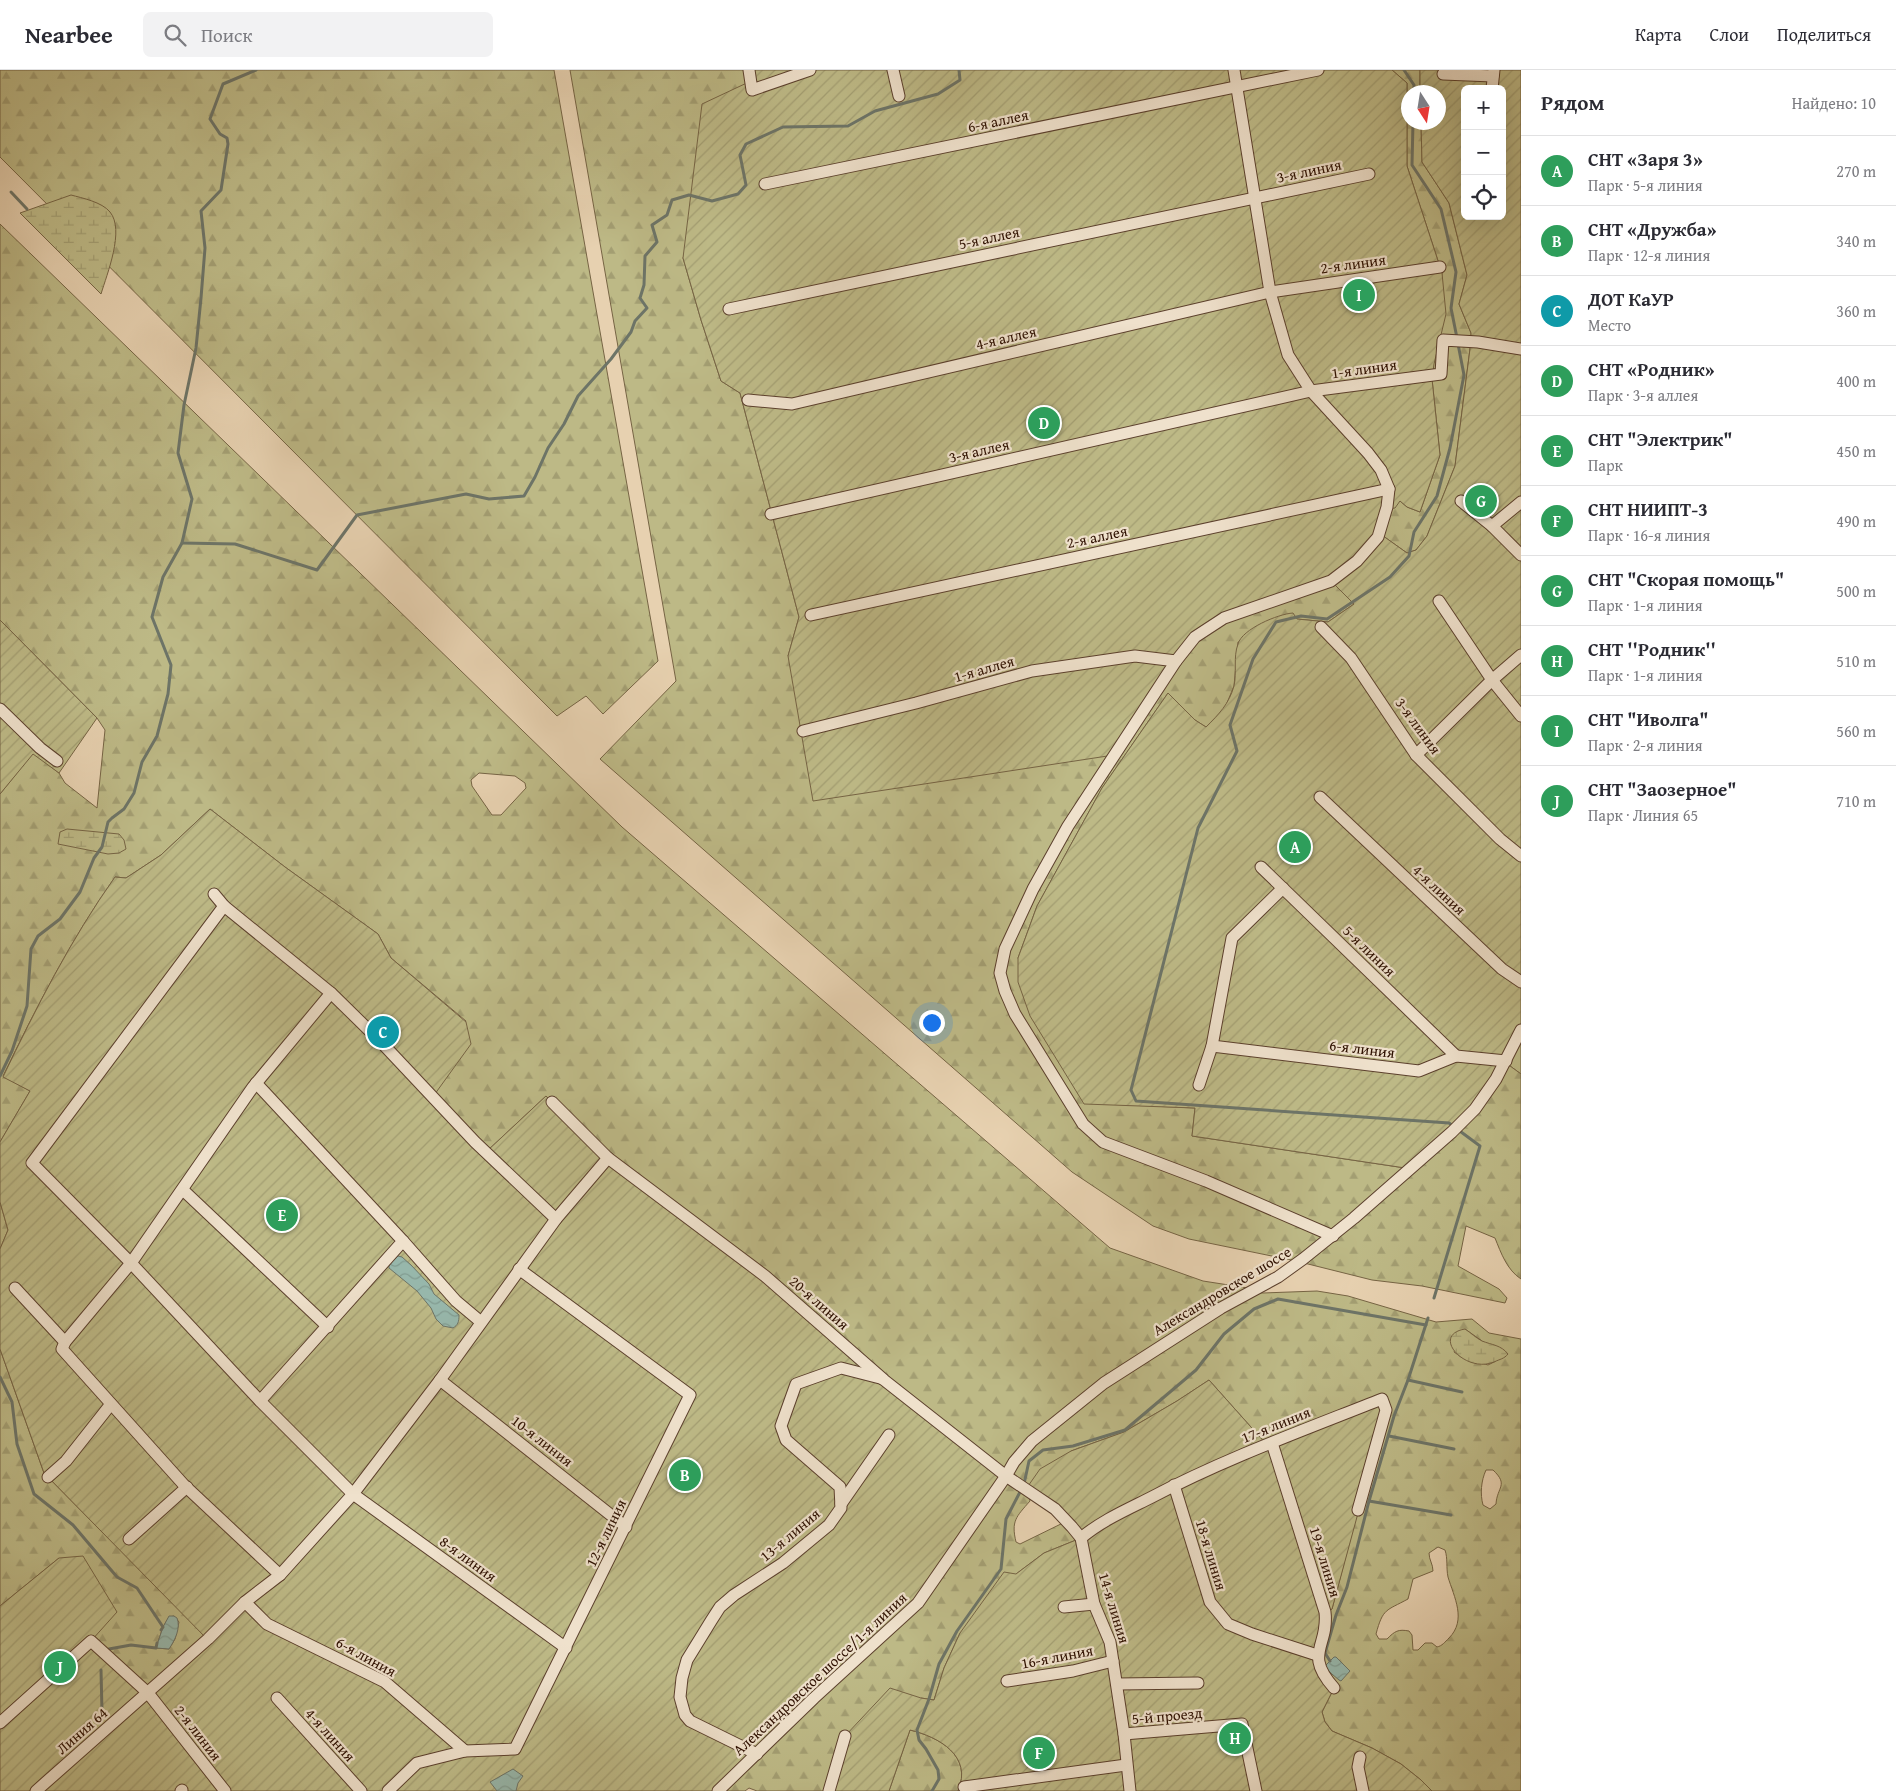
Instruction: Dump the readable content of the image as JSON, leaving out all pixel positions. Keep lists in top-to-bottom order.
{
  "streets": {
    "street": [
      "6-я аллея",
      "3-я линия",
      "5-я аллея",
      "2-я линия",
      "4-я аллея",
      "1-я линия",
      "3-я аллея",
      "2-я аллея",
      "1-я аллея",
      "4-я линия",
      "5-я линия",
      "6-я линия",
      "Александровское шоссе",
      "20-я линия",
      "17-я линия",
      "10-я линия",
      "12-я линия",
      "13-я линия",
      "18-я линия",
      "8-я линия",
      "19-я линия",
      "14-я линия",
      "16-я линия",
      "Александровское шоссе/1-я линия",
      "5-й проезд",
      "Линия 64"
    ]
  },
  "crossings": [
    ["3-я линия", "5-я аллея"],
    ["2-я линия", "4-я аллея"],
    ["2-я линия", "Линия 64"],
    ["1-я линия", "3-я аллея"],
    ["5-я линия", "6-я линия"],
    ["6-я линия", "Александровское шоссе"],
    ["6-я линия", "12-я линия"],
    ["6-я линия", "Линия 64"],
    ["Александровское шоссе", "20-я линия"],
    ["Александровское шоссе", "Александровское шоссе/1-я линия"],
    ["20-я линия", "13-я линия"],
    ["20-я линия", "Александровское шоссе/1-я линия"],
    ["20-я линия", "Линия 64"],
    ["17-я линия", "18-я линия"],
    ["17-я линия", "19-я линия"],
    ["17-я линия", "14-я линия"],
    ["10-я линия", "12-я линия"],
    ["10-я линия", "Линия 64"],
    ["12-я линия", "8-я линия"],
    ["12-я линия", "Линия 64"],
    ["13-я линия", "Александровское шоссе/1-я линия"],
    ["18-я линия", "19-я линия"],
    ["8-я линия", "Линия 64"],
    ["14-я линия", "16-я линия"],
    ["14-я линия", "5-й проезд"]
  ],
  "north": "bottom",
  "page": {
    "header": "Nearbee",
    "search": "Поиск",
    "nav": ["Карта", "Слои", "Поделиться"],
    "heading": ["Рядом", "Найдено: 10"],
    "map_buttons": ["+", "−"],
    "list": [
      {
        "mark": "A",
        "name": "СНТ «Заря 3»",
        "note": "Парк · 5-я линия",
        "value": "270 m"
      },
      {
        "mark": "B",
        "name": "СНТ «Дружба»",
        "note": "Парк · 12-я линия",
        "value": "340 m"
      },
      {
        "mark": "C",
        "name": "ДОТ КаУР",
        "note": "Место",
        "value": "360 m"
      },
      {
        "mark": "D",
        "name": "СНТ «Родник»",
        "note": "Парк · 3-я аллея",
        "value": "400 m"
      },
      {
        "mark": "E",
        "name": "СНТ \"Электрик\"",
        "note": "Парк",
        "value": "450 m"
      },
      {
        "mark": "F",
        "name": "СНТ НИИПТ-3",
        "note": "Парк · 16-я линия",
        "value": "490 m"
      },
      {
        "mark": "G",
        "name": "СНТ \"Скорая помощь\"",
        "note": "Парк · 1-я линия",
        "value": "500 m"
      },
      {
        "mark": "H",
        "name": "СНТ ''Родник''",
        "note": "Парк · 1-я линия",
        "value": "510 m"
      },
      {
        "mark": "I",
        "name": "СНТ \"Иволга\"",
        "note": "Парк · 2-я линия",
        "value": "560 m"
      },
      {
        "mark": "J",
        "name": "СНТ \"Заозерное\"",
        "note": "Парк · Линия 65",
        "value": "710 m"
      }
    ],
    "pins": [
      "I",
      "D",
      "G",
      "A",
      "C",
      "E",
      "B",
      "J",
      "H",
      "F"
    ]
  }
}
